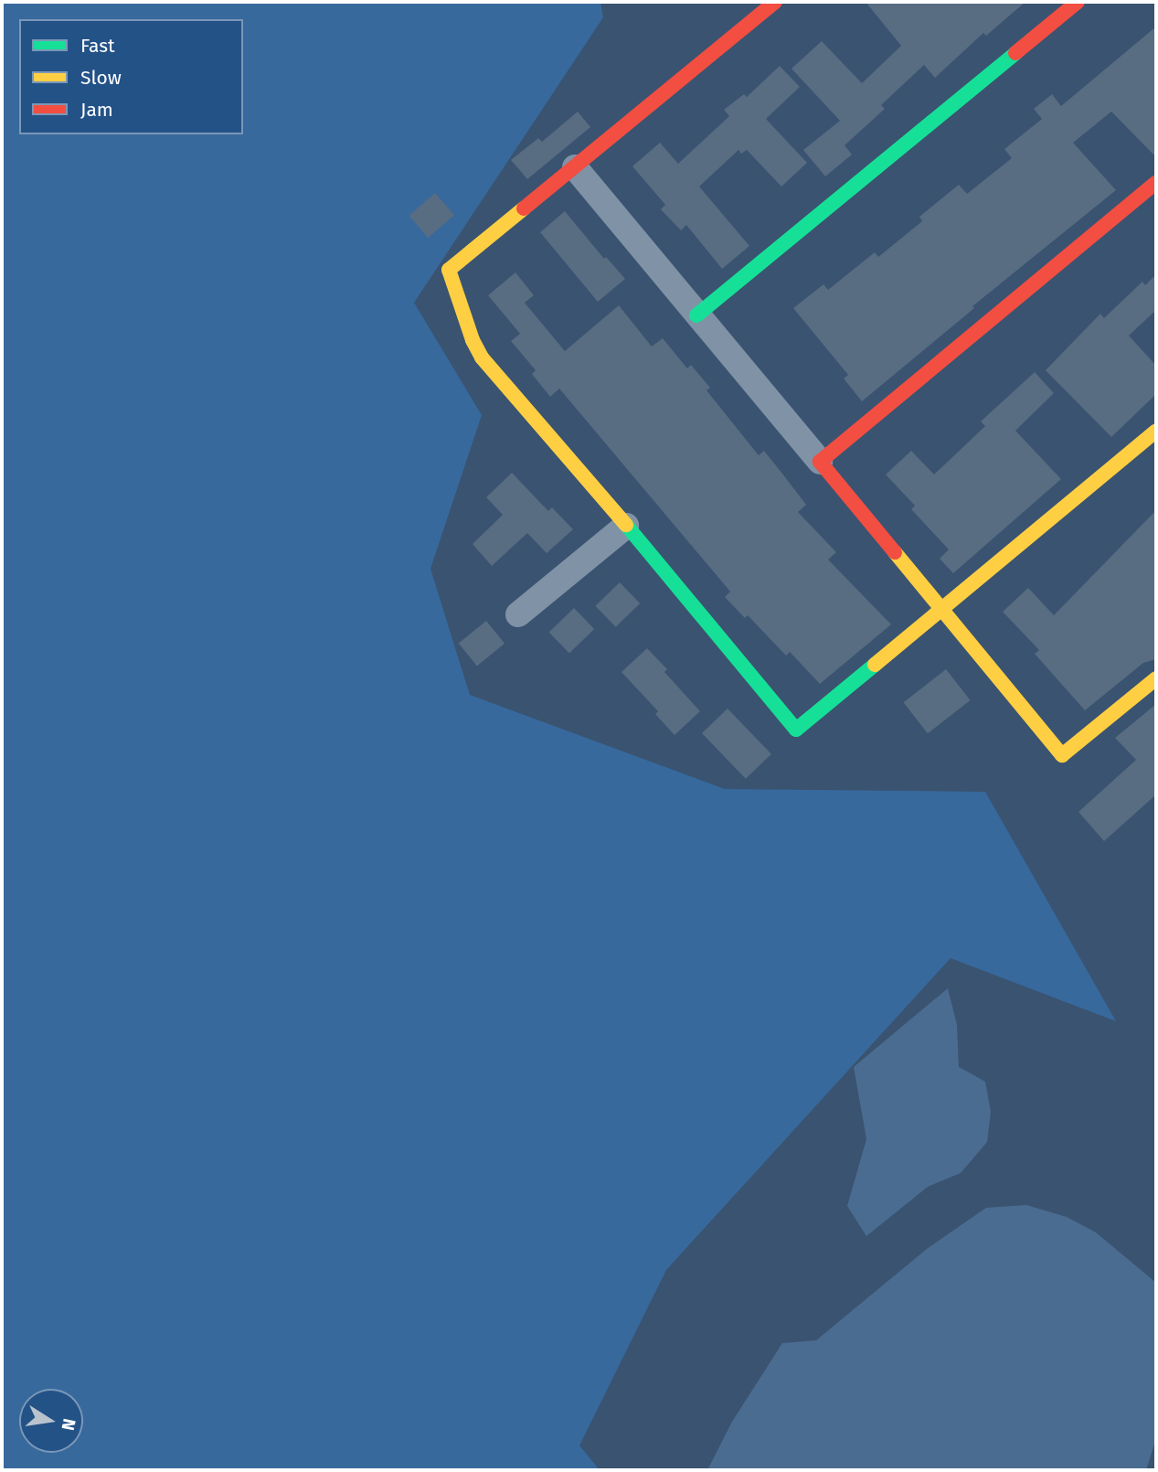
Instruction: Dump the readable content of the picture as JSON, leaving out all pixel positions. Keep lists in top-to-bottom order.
{
  "legend": ["Fast", "Slow", "Jam"],
  "north": "right"
}
